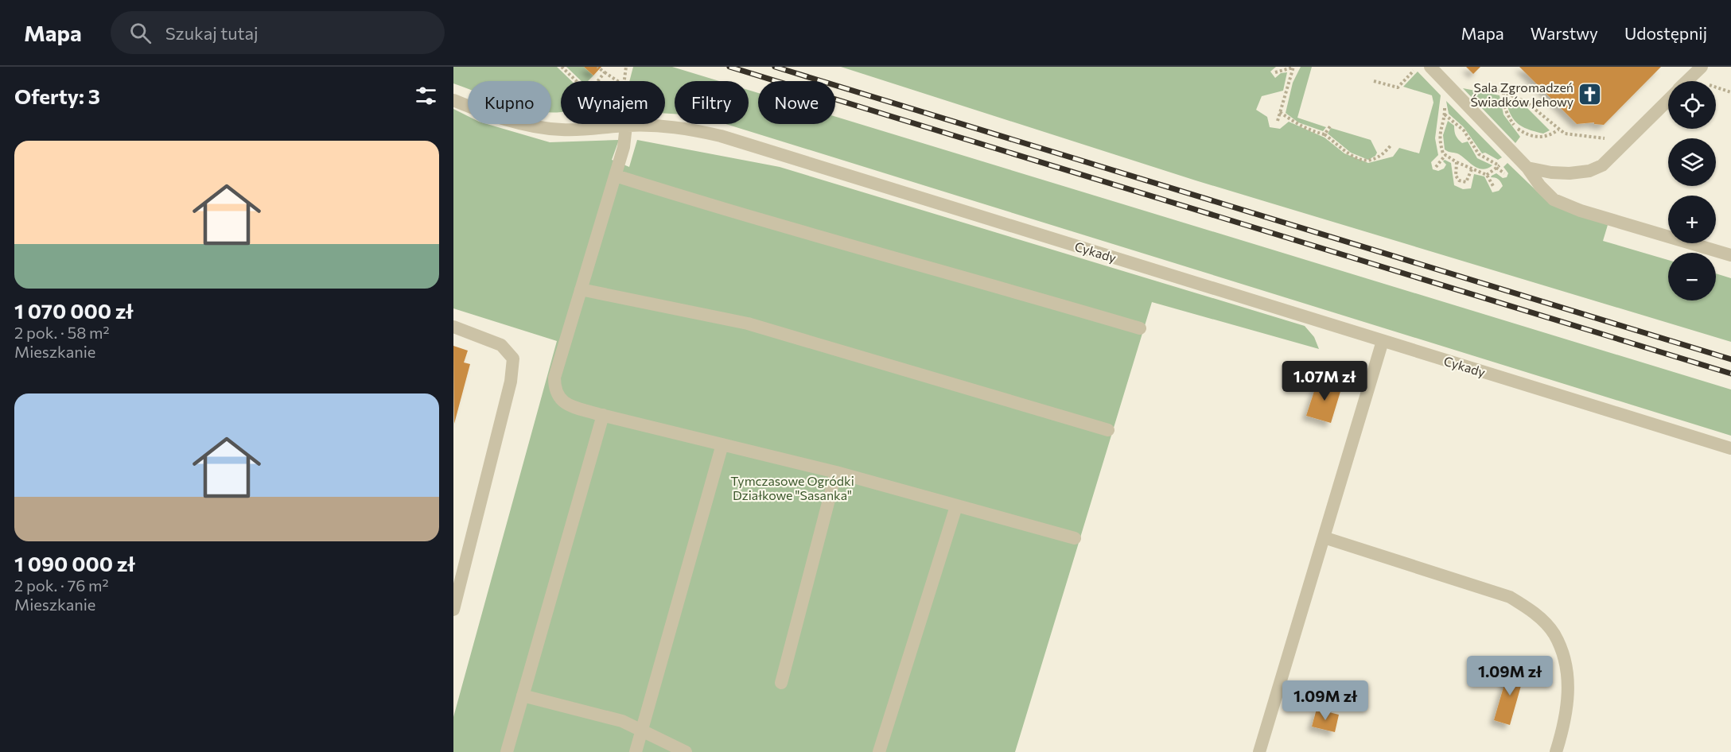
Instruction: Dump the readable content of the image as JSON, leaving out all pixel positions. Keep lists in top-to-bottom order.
{
  "streets": {
    "lane": ["Cykady"]
  },
  "parks": ["Tymczasowe Ogródki Działkowe \"Sasanka\""],
  "places": {
    "church": ["Sala Zgromadzeń Świadków Jehowy"]
  },
  "page": {
    "header": "Mapa",
    "search": "Szukaj tutaj",
    "nav": ["Mapa", "Warstwy", "Udostępnij"],
    "heading": "Oferty: 3",
    "map_buttons": ["+", "−"],
    "chip": [
      "Kupno",
      "Wynajem",
      "Filtry",
      "Nowe"
    ],
    "list": [
      {
        "name": "1 070 000 zł",
        "note": "2 pok. · 58 m² · Mieszkanie"
      },
      {
        "name": "1 090 000 zł",
        "note": "2 pok. · 76 m² · Mieszkanie"
      }
    ],
    "price": ["1.07M zł", "1.09M zł", "1.09M zł"]
  }
}
